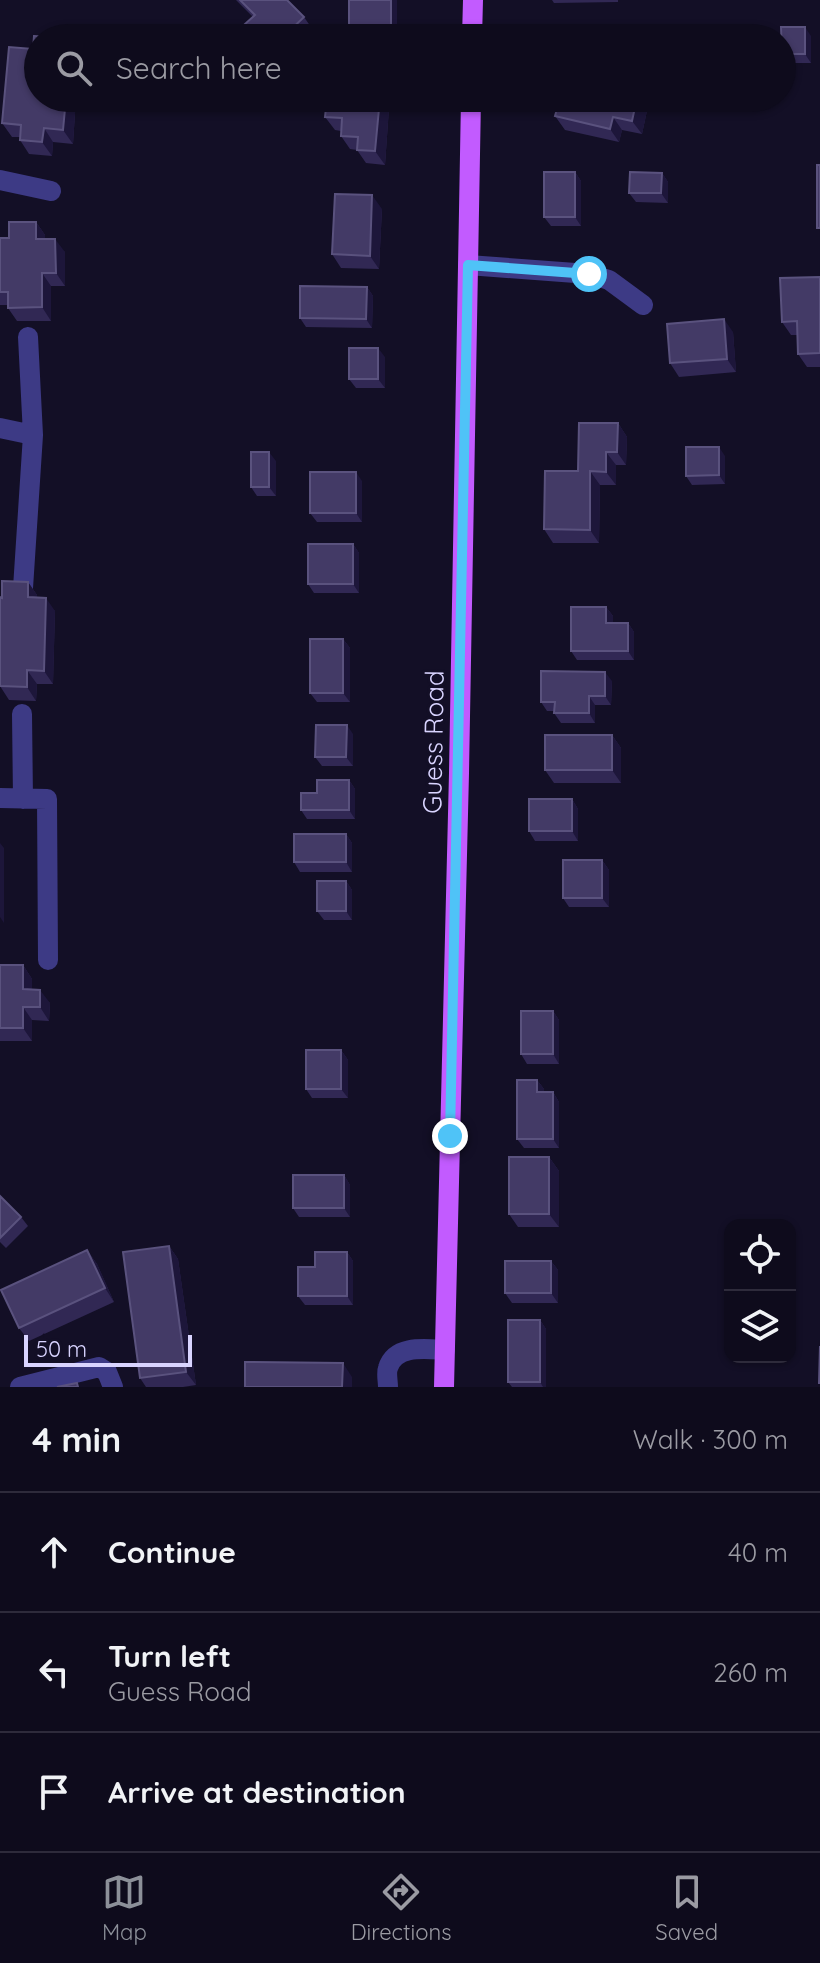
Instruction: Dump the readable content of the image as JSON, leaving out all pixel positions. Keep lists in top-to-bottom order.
{
  "streets": {
    "main road": ["Guess Road"]
  },
  "scale_bar": "50 m",
  "page": {
    "search": "Search here",
    "scale": "50 m",
    "heading": ["4 min", "Walk · 300 m"],
    "list": [
      ["Continue", "40 m"],
      ["Turn left", "Guess Road", "260 m"],
      "Arrive at destination"
    ],
    "nav": ["Map", "Directions", "Saved"]
  }
}
